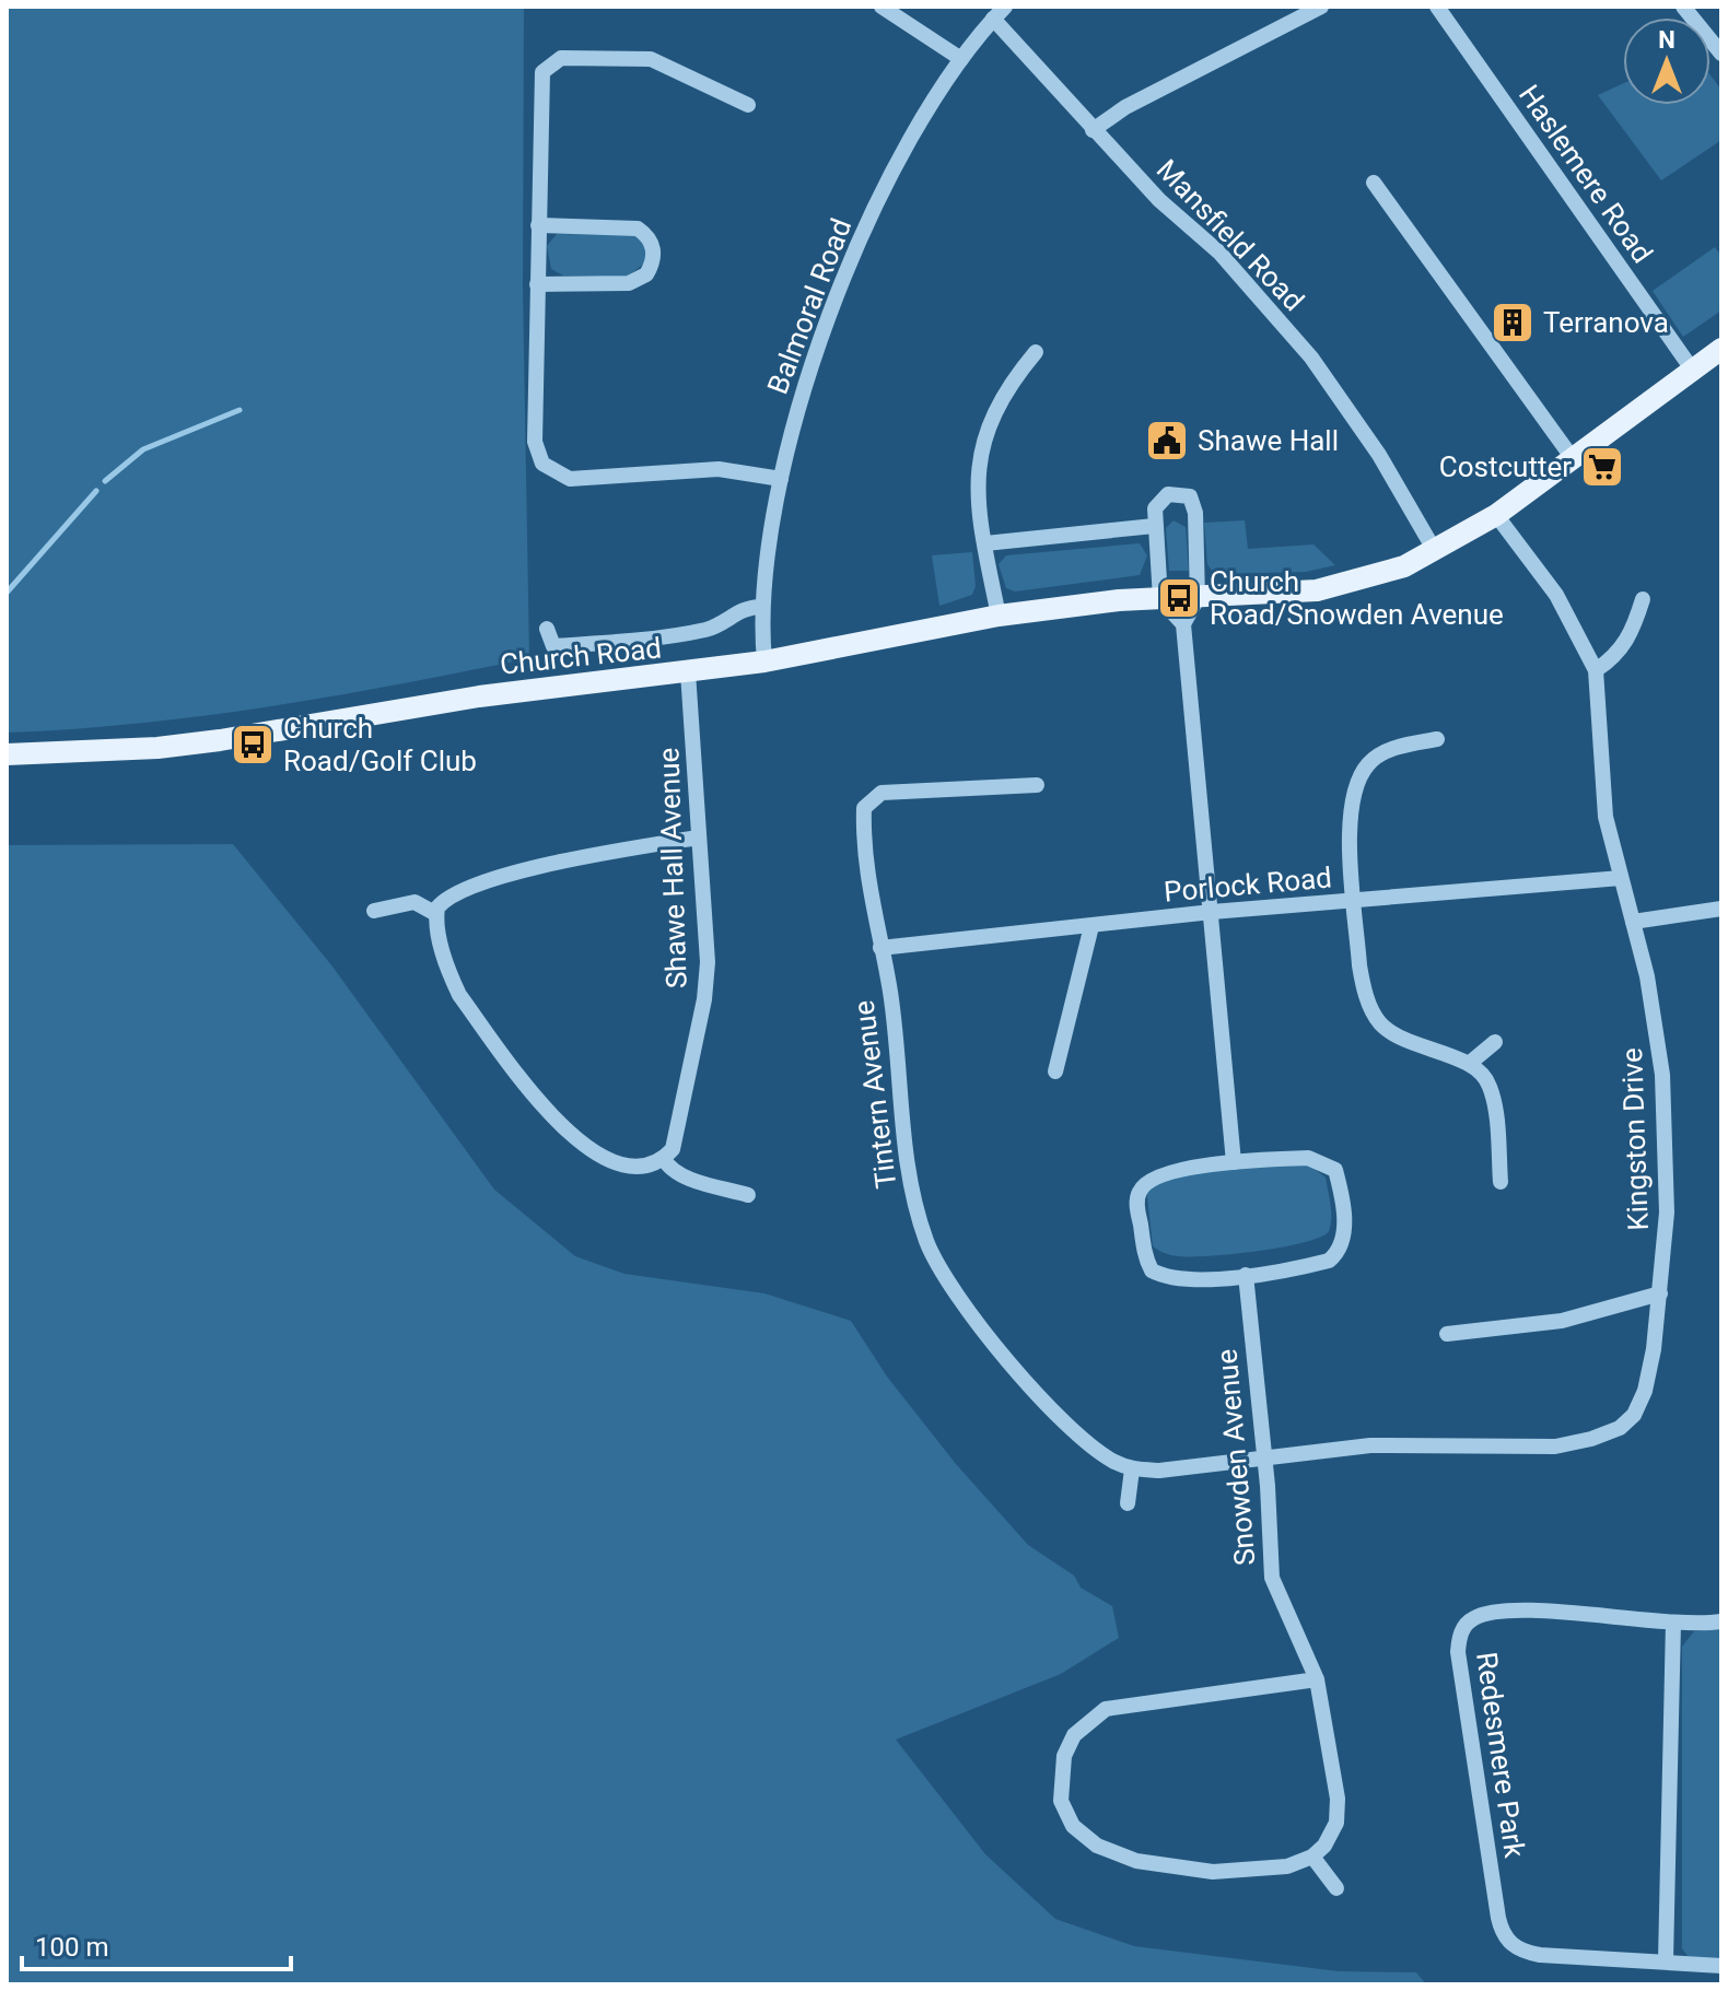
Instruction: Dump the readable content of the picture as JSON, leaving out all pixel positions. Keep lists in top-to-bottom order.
{
  "streets": {
    "main road": ["Church Road"],
    "street": [
      "Haslemere Road",
      "Mansfield Road",
      "Balmoral Road",
      "Shawe Hall Avenue",
      "Porlock Road",
      "Tintern Avenue",
      "Kingston Drive",
      "Snowden Avenue",
      "Redesmere Park"
    ]
  },
  "crossings": [
    ["Haslemere Road", "Church Road"],
    ["Mansfield Road", "Balmoral Road"],
    ["Mansfield Road", "Church Road"],
    ["Balmoral Road", "Church Road"],
    ["Church Road", "Shawe Hall Avenue"],
    ["Church Road", "Kingston Drive"],
    ["Porlock Road", "Tintern Avenue"],
    ["Porlock Road", "Kingston Drive"],
    ["Kingston Drive", "Snowden Avenue"]
  ],
  "places": {
    "building": ["Terranova"],
    "public building": ["Shawe Hall"],
    "supermarket": ["Costcutter"],
    "bus stop": ["Church Road/Snowden Avenue", "Church Road/Golf Club"]
  },
  "scale_bar": "100 m",
  "north": "top"
}
